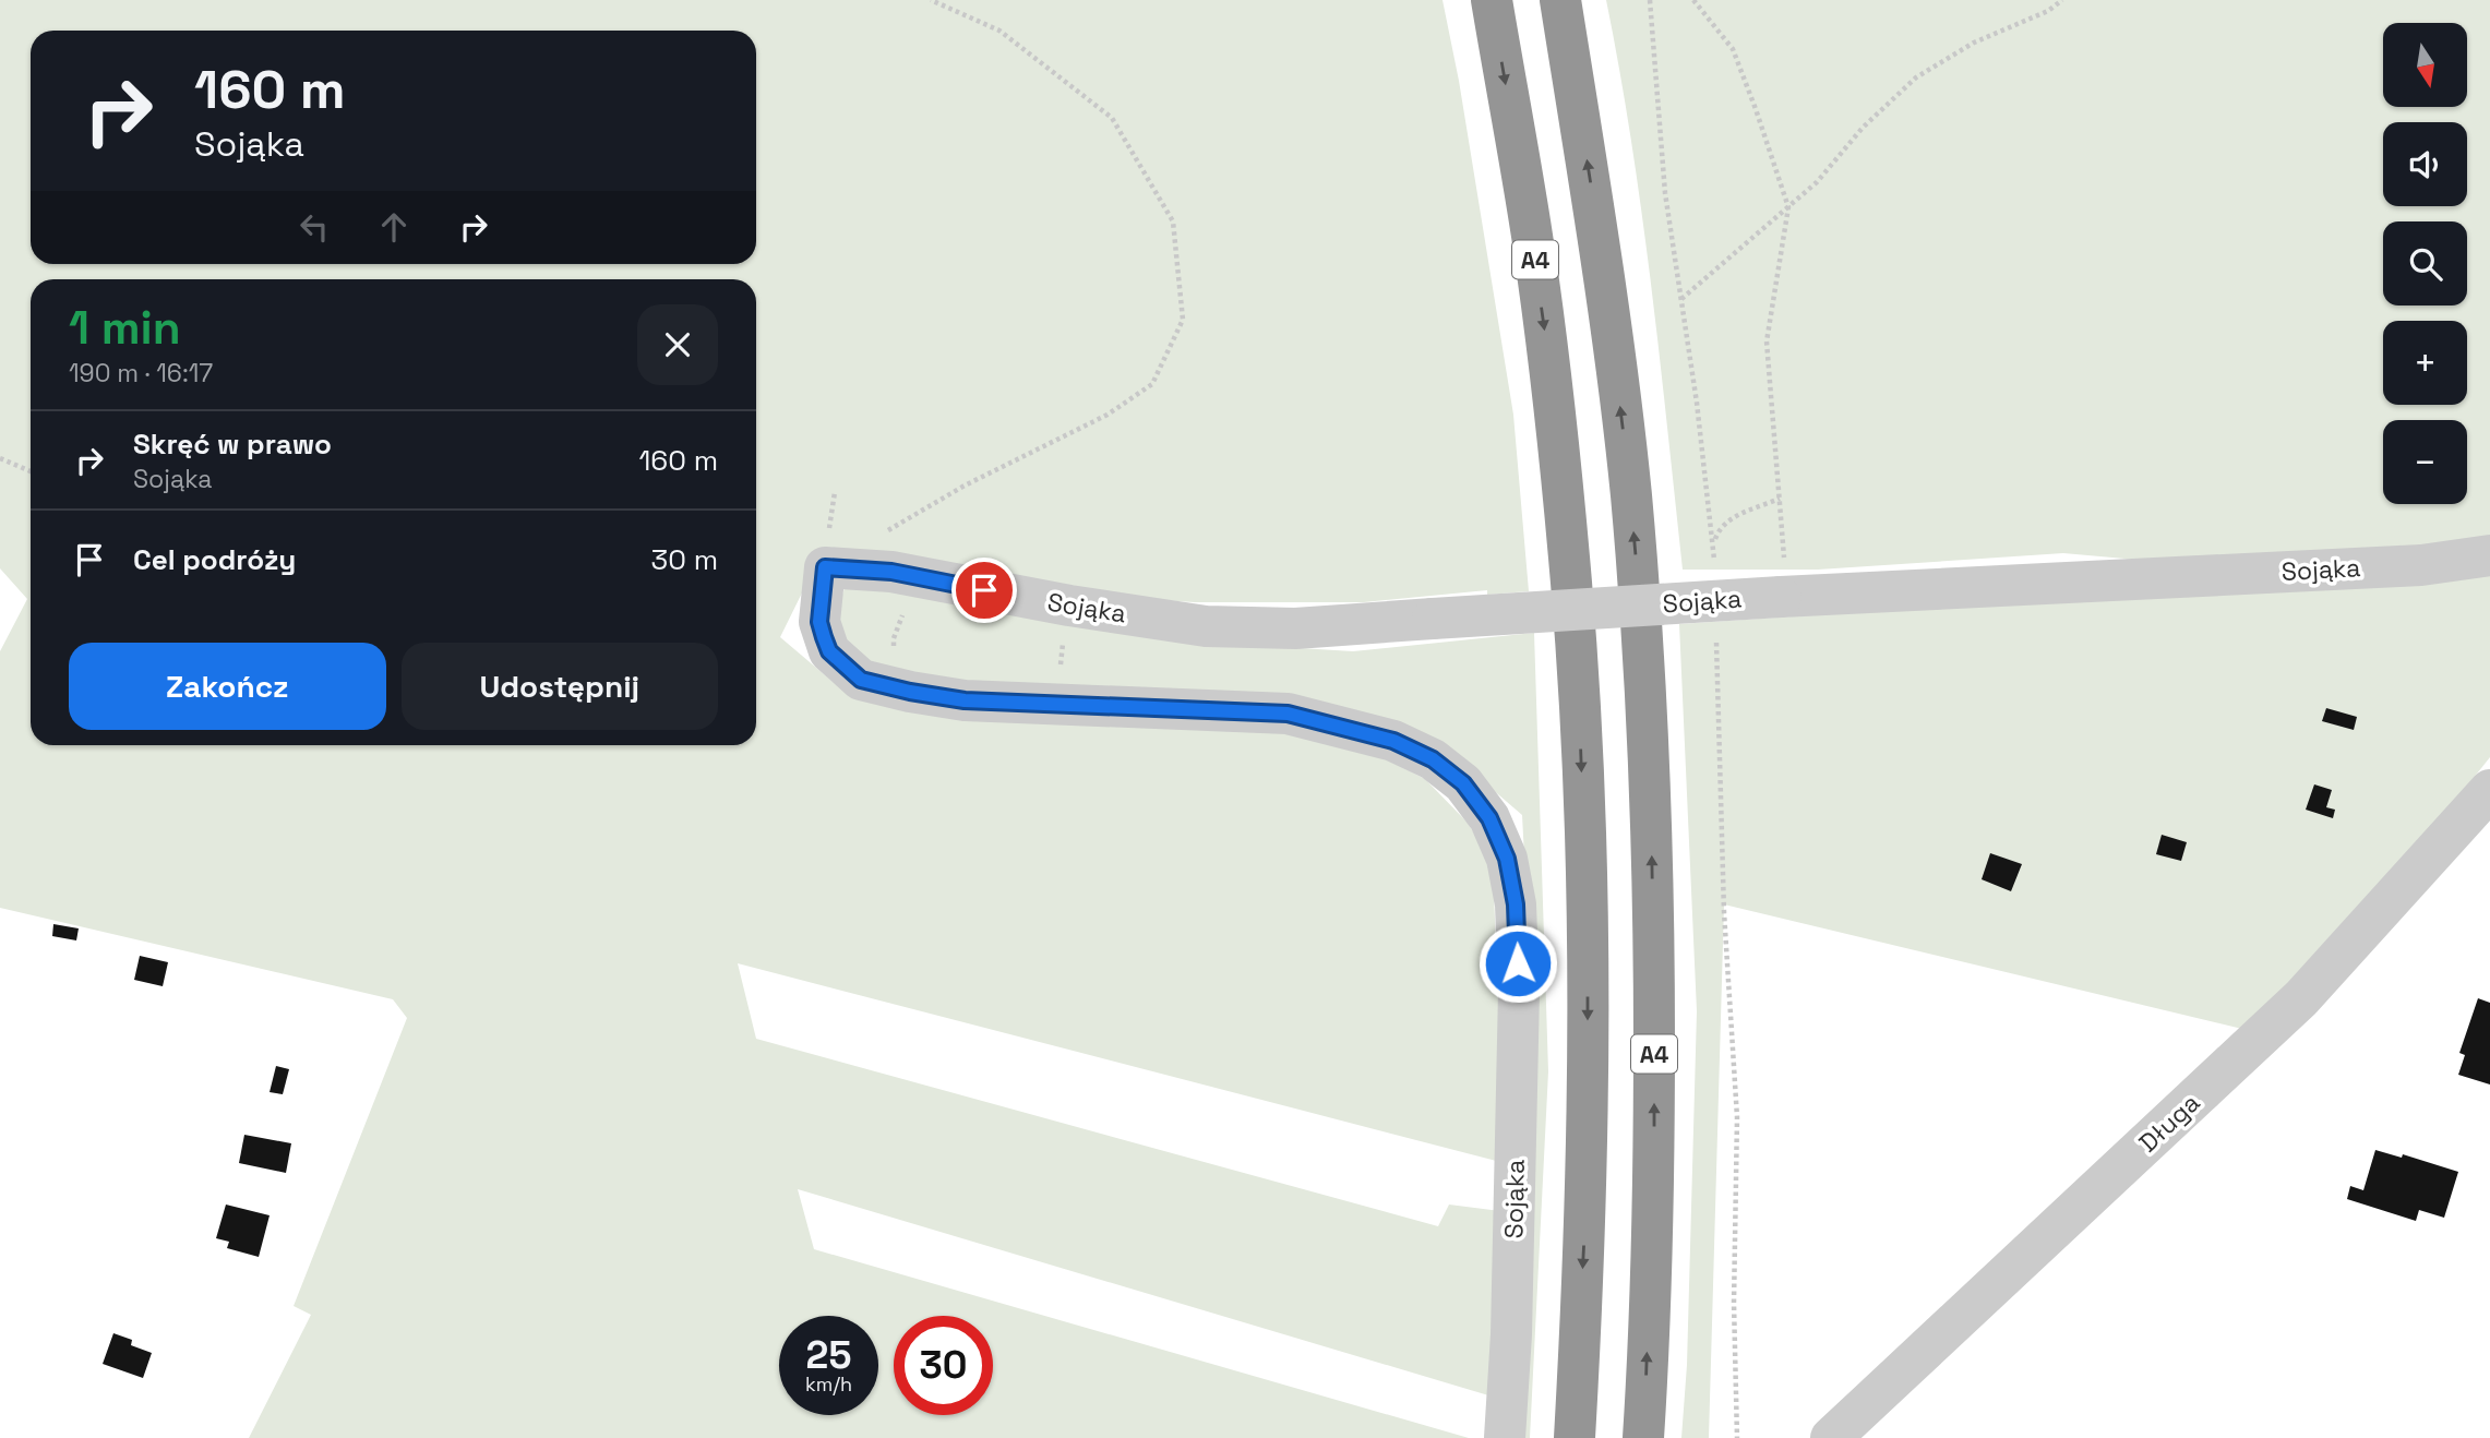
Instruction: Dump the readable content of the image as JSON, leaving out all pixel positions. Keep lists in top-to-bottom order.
{
  "streets": {
    "highway": ["A4"],
    "street": ["Sojąka", "Długa"]
  },
  "north": "bottom",
  "page": {
    "map_buttons": ["+", "−"],
    "turn": ["160 m", "Sojąka"],
    "heading": ["1 min", "190 m · 16:17"],
    "list": [
      {
        "name": "Skręć w prawo",
        "note": "Sojąka",
        "value": "160 m"
      },
      {
        "name": "Cel podróży",
        "value": "30 m"
      }
    ],
    "buttons": ["Zakończ", "Udostępnij"],
    "speed": "25 km/h",
    "limit": "30"
  }
}
